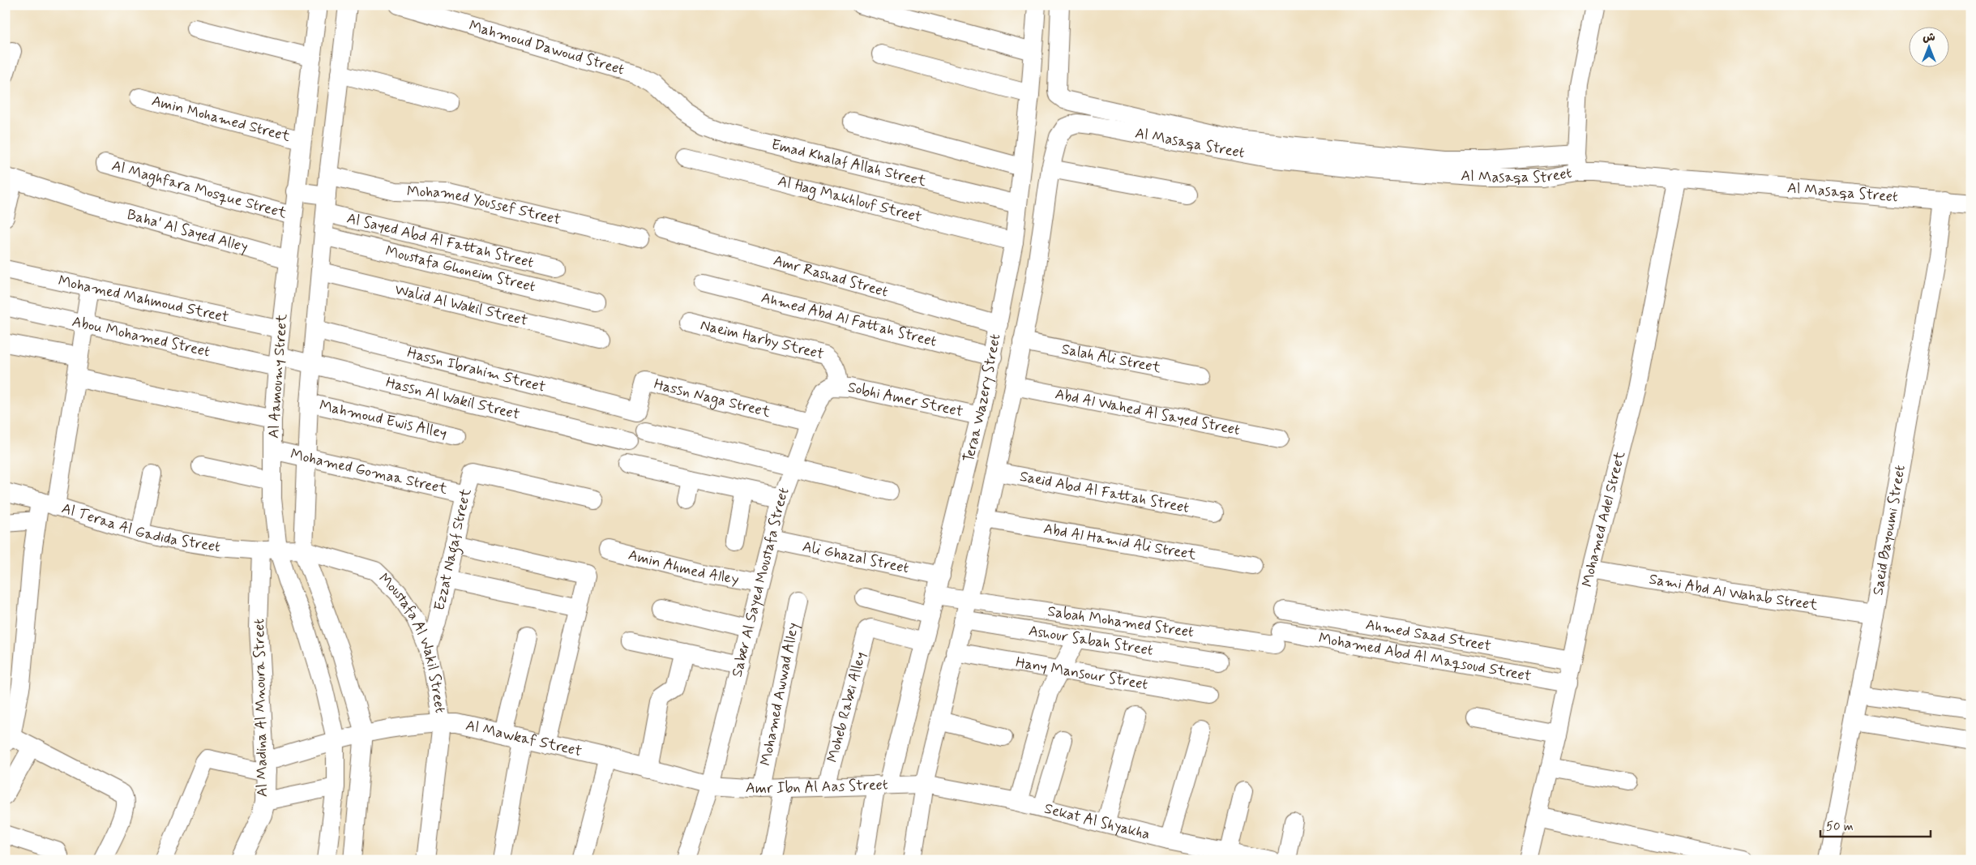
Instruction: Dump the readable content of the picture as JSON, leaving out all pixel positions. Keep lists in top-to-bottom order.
{
  "streets": {
    "street": [
      "Mahmoud Dawoud Street",
      "Amin Mohamed Street",
      "Al Masaqa Street",
      "Emad Khalaf Allah Street",
      "Al Maghfara Mosque Street",
      "Al Hag Makhlouf Street",
      "Mohamed Youssef Street",
      "Baha' Al Sayed Alley",
      "Al Sayed Abd Al Fattah Street",
      "Moustafa Ghoneim Street",
      "Amr Rashad Street",
      "Mohamed Mahmoud Street",
      "Walid Al Wakil Street",
      "Ahmed Abd Al Fattah Street",
      "Abou Mohamed Street",
      "Naeim Harby Street",
      "Salah Ali Street",
      "Hassn Ibrahim Street",
      "Al Aamoumy Street",
      "Hassn Naga Street",
      "Teraa Wazery Street",
      "Hassn Al Wakil Street",
      "Sobhi Amer Street",
      "Abd Al Wahed Al Sayed Street",
      "Mahmoud Ewis Alley",
      "Mohamed Gomaa Street",
      "Saeid Abd Al Fattah Street",
      "Mohamed Adel Street",
      "Al Teraa Al Gadida Street",
      "Saeid Bayoumi Street",
      "Abd Al Hamid Ali Street",
      "Ezzat Nagaf Street",
      "Ali Ghazal Street",
      "Amin Ahmed Alley",
      "Saber Al Sayed Moustafa Street",
      "Sami Abd Al Wahab Street",
      "Sabah Mohamed Street",
      "Ahmed Saad Street",
      "Ashour Sabah Street",
      "Moustafa Al Wakil Street",
      "Mohamed Abd Al Maqsoud Street",
      "Hany Mansour Street",
      "Mohamed Awwad Alley",
      "Moheb Rabei Alley",
      "Al Madina Al Mnoura Street",
      "Al Mawkaf Street",
      "Amr Ibn Al Aas Street",
      "Sekat Al Shyakha"
    ]
  },
  "crossings": [
    ["Mahmoud Dawoud Street", "Emad Khalaf Allah Street"],
    ["Amin Mohamed Street", "Al Aamoumy Street"],
    ["Al Masaqa Street", "Teraa Wazery Street"],
    ["Al Masaqa Street", "Mohamed Adel Street"],
    ["Al Masaqa Street", "Saeid Bayoumi Street"],
    ["Emad Khalaf Allah Street", "Teraa Wazery Street"],
    ["Al Maghfara Mosque Street", "Al Aamoumy Street"],
    ["Al Hag Makhlouf Street", "Teraa Wazery Street"],
    ["Baha' Al Sayed Alley", "Al Aamoumy Street"],
    ["Al Sayed Abd Al Fattah Street", "Al Aamoumy Street"],
    ["Amr Rashad Street", "Teraa Wazery Street"],
    ["Mohamed Mahmoud Street", "Al Aamoumy Street"],
    ["Ahmed Abd Al Fattah Street", "Teraa Wazery Street"],
    ["Abou Mohamed Street", "Al Aamoumy Street"],
    ["Abou Mohamed Street", "Hassn Al Wakil Street"],
    ["Naeim Harby Street", "Sobhi Amer Street"],
    ["Naeim Harby Street", "Saber Al Sayed Moustafa Street"],
    ["Salah Ali Street", "Teraa Wazery Street"],
    ["Hassn Ibrahim Street", "Hassn Naga Street"],
    ["Al Aamoumy Street", "Hassn Al Wakil Street"],
    ["Al Aamoumy Street", "Mohamed Gomaa Street"],
    ["Al Aamoumy Street", "Al Teraa Al Gadida Street"],
    ["Al Aamoumy Street", "Moustafa Al Wakil Street"],
    ["Al Aamoumy Street", "Al Madina Al Mnoura Street"],
    ["Al Aamoumy Street", "Al Mawkaf Street"],
    ["Hassn Naga Street", "Saber Al Sayed Moustafa Street"],
    ["Teraa Wazery Street", "Sobhi Amer Street"],
    ["Teraa Wazery Street", "Abd Al Wahed Al Sayed Street"],
    ["Teraa Wazery Street", "Saeid Abd Al Fattah Street"],
    ["Teraa Wazery Street", "Abd Al Hamid Ali Street"],
    ["Teraa Wazery Street", "Ali Ghazal Street"],
    ["Teraa Wazery Street", "Sabah Mohamed Street"],
    ["Teraa Wazery Street", "Ashour Sabah Street"],
    ["Teraa Wazery Street", "Hany Mansour Street"],
    ["Teraa Wazery Street", "Moheb Rabei Alley"],
    ["Teraa Wazery Street", "Amr Ibn Al Aas Street"],
    ["Teraa Wazery Street", "Sekat Al Shyakha"],
    ["Sobhi Amer Street", "Saber Al Sayed Moustafa Street"],
    ["Mohamed Gomaa Street", "Ezzat Nagaf Street"],
    ["Mohamed Adel Street", "Sami Abd Al Wahab Street"],
    ["Mohamed Adel Street", "Ahmed Saad Street"],
    ["Mohamed Adel Street", "Mohamed Abd Al Maqsoud Street"],
    ["Al Teraa Al Gadida Street", "Moustafa Al Wakil Street"],
    ["Al Teraa Al Gadida Street", "Al Madina Al Mnoura Street"],
    ["Saeid Bayoumi Street", "Sami Abd Al Wahab Street"],
    ["Ezzat Nagaf Street", "Moustafa Al Wakil Street"],
    ["Ali Ghazal Street", "Saber Al Sayed Moustafa Street"],
    ["Amin Ahmed Alley", "Saber Al Sayed Moustafa Street"],
    ["Saber Al Sayed Moustafa Street", "Al Mawkaf Street"],
    ["Saber Al Sayed Moustafa Street", "Amr Ibn Al Aas Street"],
    ["Sabah Mohamed Street", "Mohamed Abd Al Maqsoud Street"],
    ["Moustafa Al Wakil Street", "Al Madina Al Mnoura Street"],
    ["Moustafa Al Wakil Street", "Al Mawkaf Street"],
    ["Mohamed Awwad Alley", "Amr Ibn Al Aas Street"],
    ["Moheb Rabei Alley", "Amr Ibn Al Aas Street"],
    ["Al Madina Al Mnoura Street", "Al Mawkaf Street"],
    ["Al Mawkaf Street", "Amr Ibn Al Aas Street"],
    ["Amr Ibn Al Aas Street", "Sekat Al Shyakha"]
  ],
  "scale_bar": "50 m",
  "north": "top"
}
